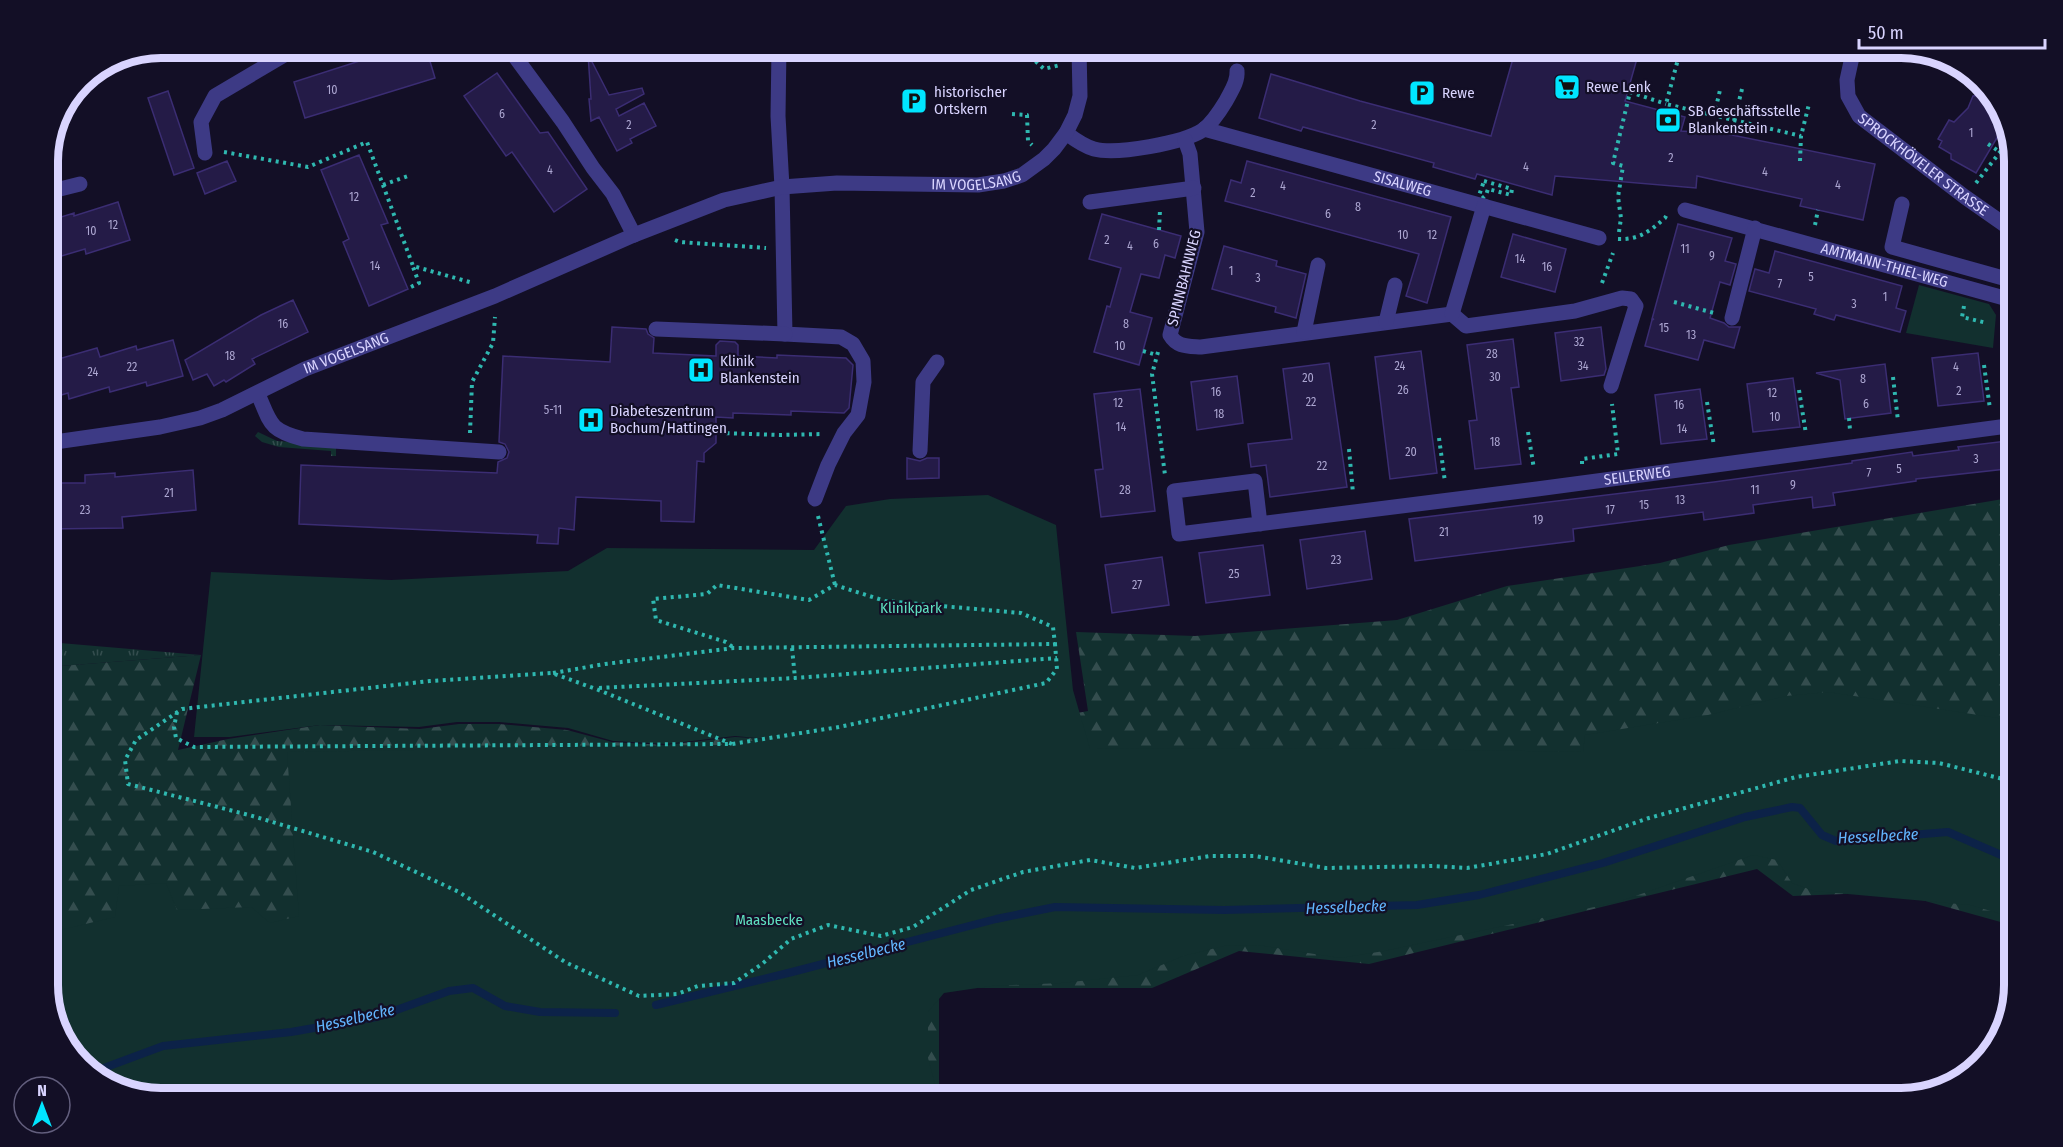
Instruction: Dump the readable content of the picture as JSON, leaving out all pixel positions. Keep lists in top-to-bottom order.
{
  "streets": {
    "street": [
      "SPROCKHÖVELER STRASSE",
      "IM VOGELSANG",
      "SISALWEG",
      "AMTMANN-THIEL-WEG",
      "SPINNBAHNWEG",
      "SEILERWEG"
    ]
  },
  "water": ["Hesselbecke"],
  "parks": ["Klinikpark", "Maasbecke"],
  "places": {
    "supermarket": ["Rewe Lenk"],
    "parking": ["Rewe", "historischer Ortskern"],
    "bank": ["SB Geschäftsstelle Blankenstein"],
    "hospital": ["Klinik Blankenstein", "Diabeteszentrum Bochum/Hattingen"]
  },
  "house_numbers": [
    "10",
    "6",
    "2",
    "2",
    "1",
    "2",
    "4",
    "4",
    "4",
    "4",
    "4",
    "2",
    "12",
    "8",
    "6",
    "12",
    "10",
    "10",
    "12",
    "2",
    "6",
    "4",
    "11",
    "9",
    "14",
    "14",
    "16",
    "1",
    "5",
    "3",
    "7",
    "1",
    "3",
    "16",
    "8",
    "15",
    "13",
    "32",
    "10",
    "28",
    "18",
    "24",
    "34",
    "22",
    "4",
    "24",
    "30",
    "20",
    "8",
    "26",
    "2",
    "16",
    "12",
    "22",
    "12",
    "6",
    "16",
    "5-11",
    "18",
    "10",
    "14",
    "14",
    "18",
    "20",
    "3",
    "22",
    "5",
    "7",
    "9",
    "28",
    "11",
    "21",
    "13",
    "15",
    "23",
    "17",
    "19",
    "21",
    "23",
    "25",
    "27"
  ],
  "scale_bar": "50 m",
  "north": "top"
}
